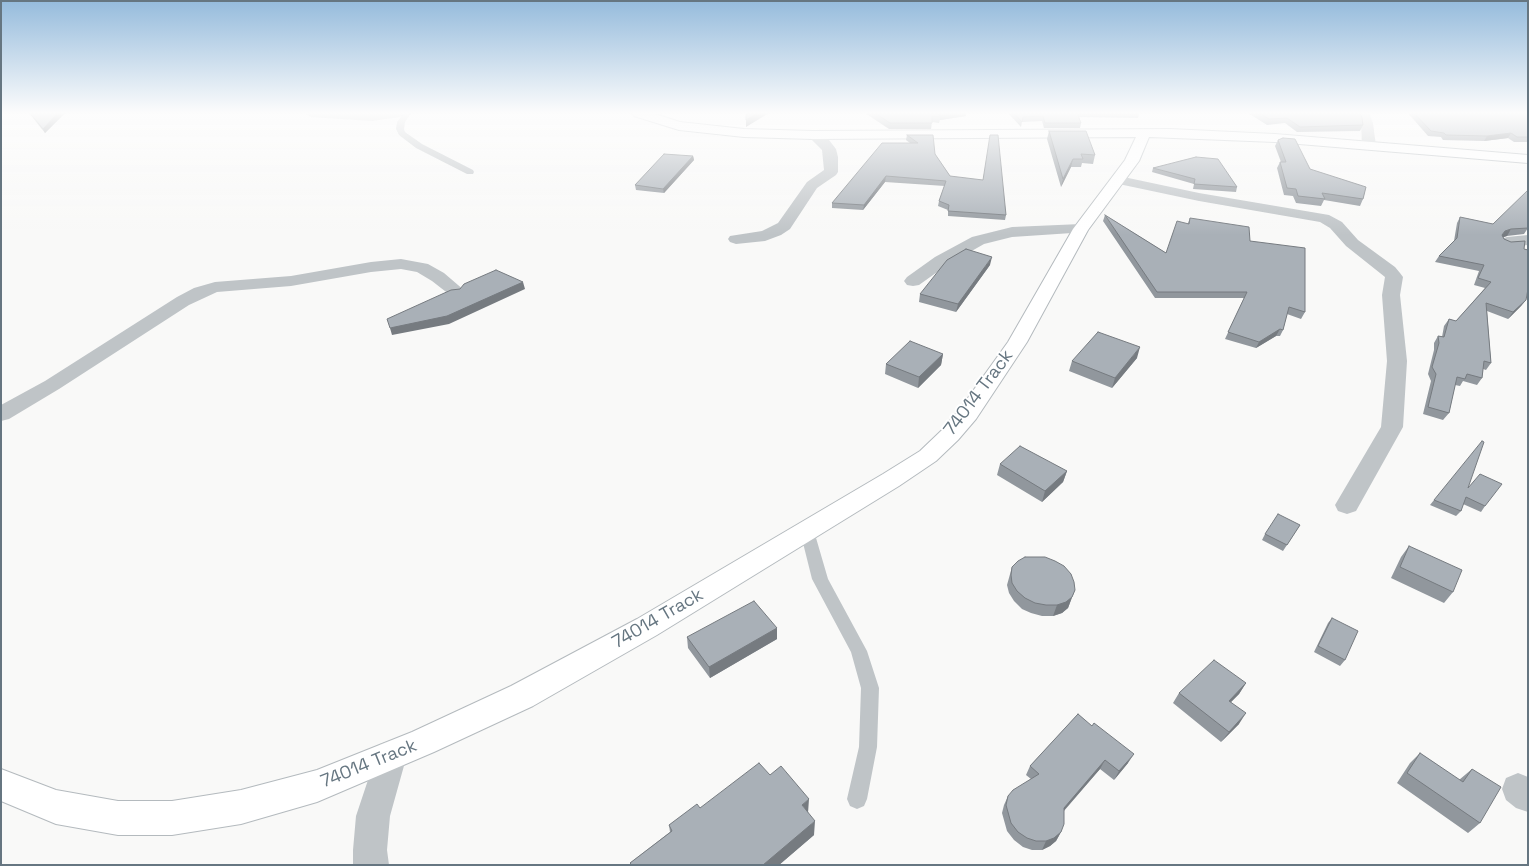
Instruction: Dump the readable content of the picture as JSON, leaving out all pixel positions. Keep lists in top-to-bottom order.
{
  "streets": {
    "street": ["74014 Track"]
  }
}
